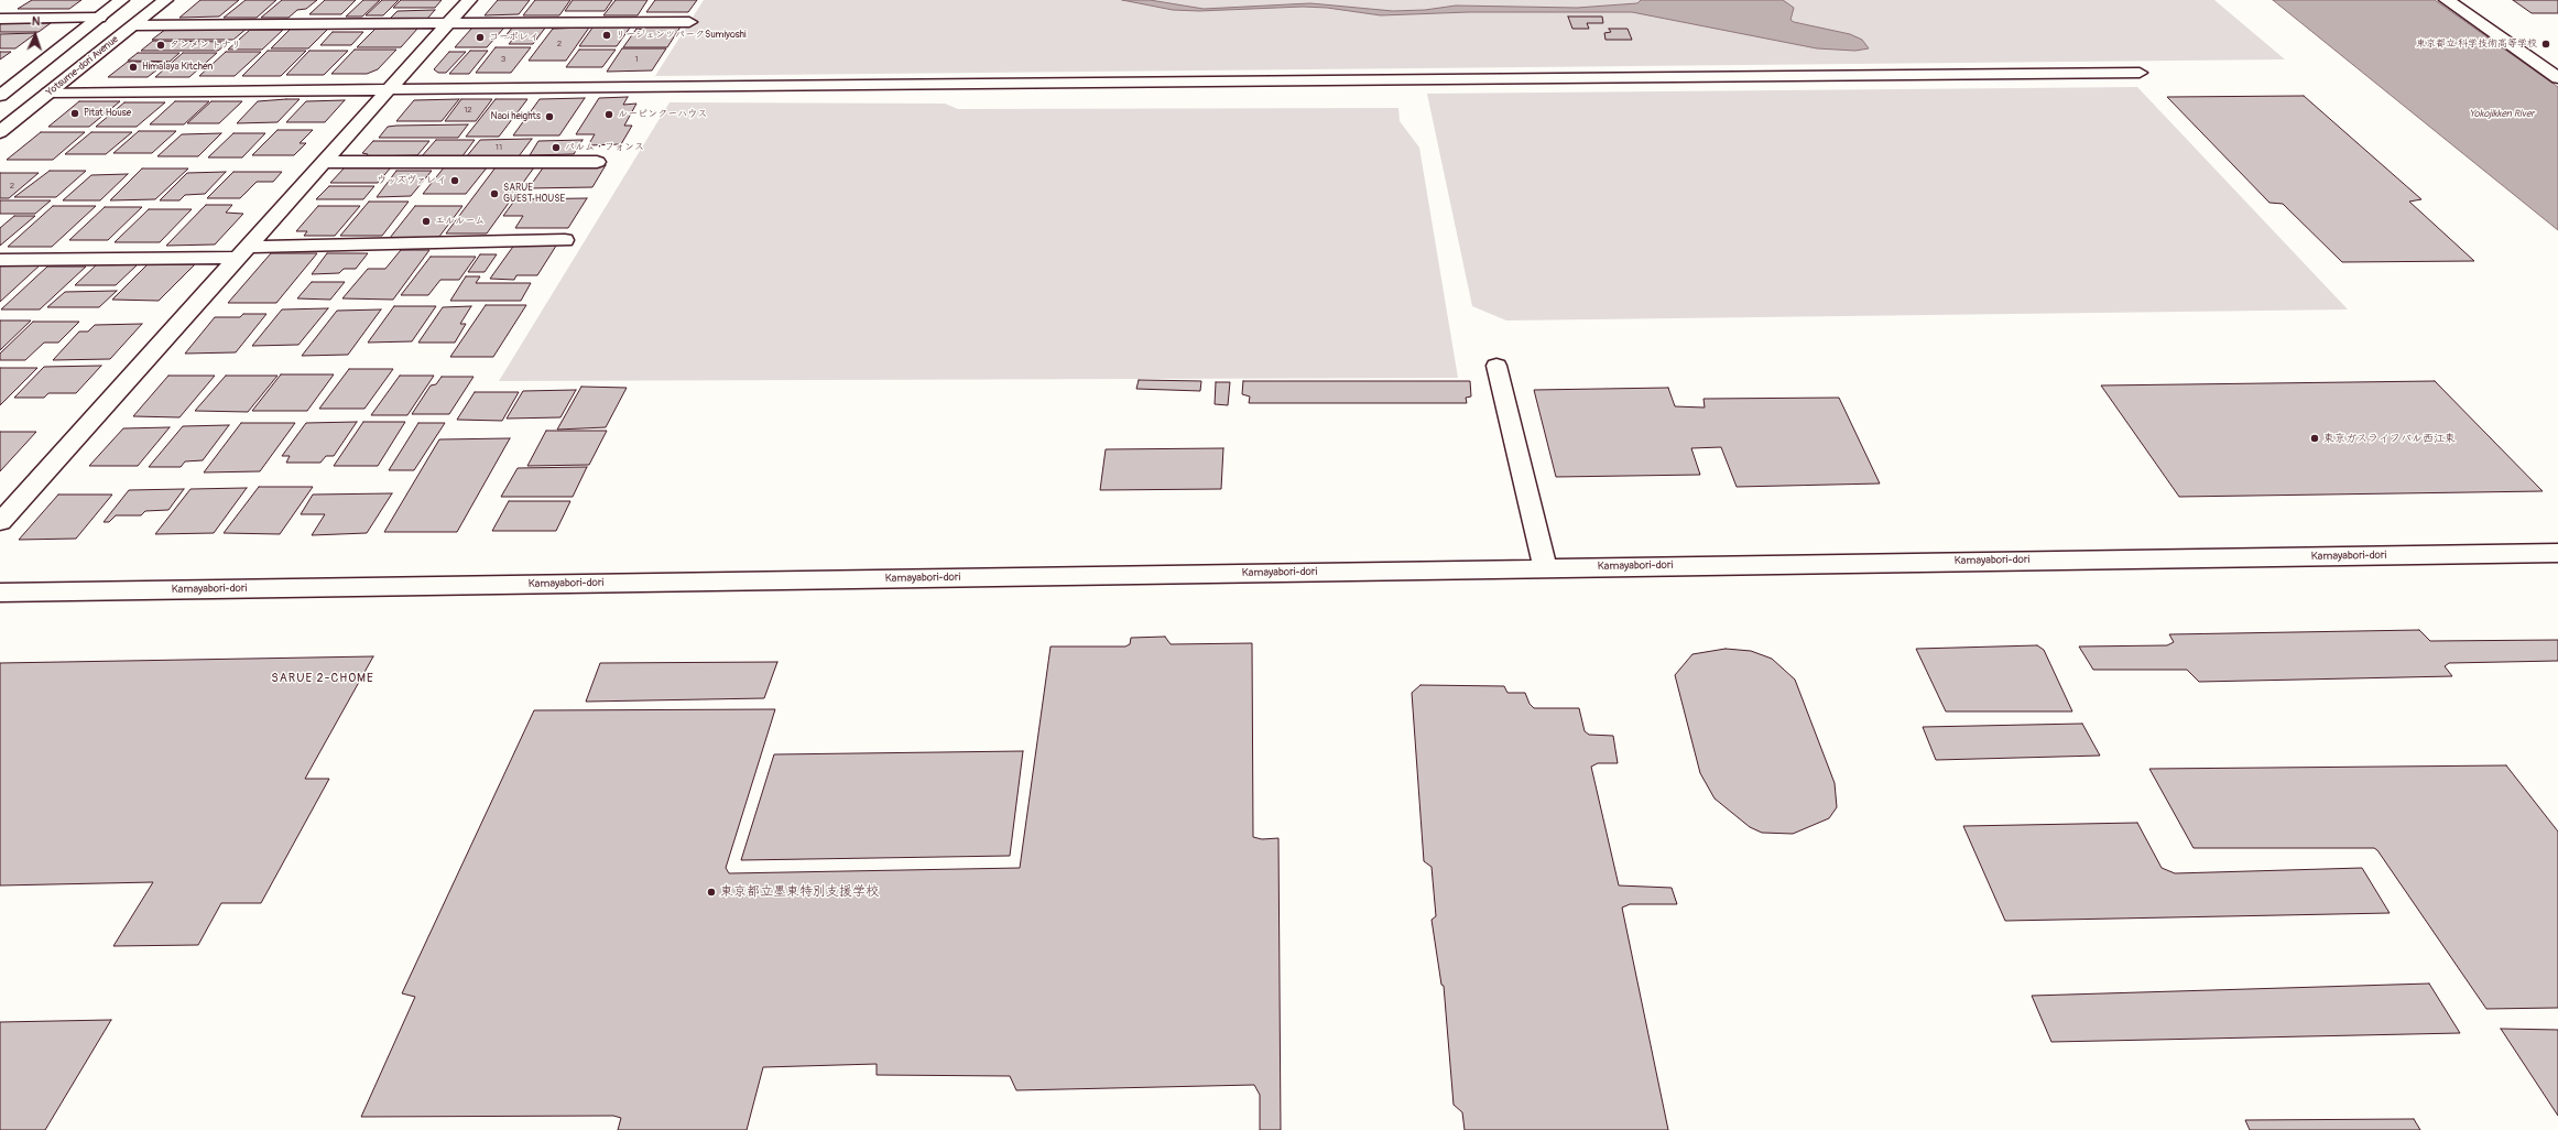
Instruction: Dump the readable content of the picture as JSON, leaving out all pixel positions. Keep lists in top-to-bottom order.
{
  "streets": {
    "street": ["Yotsume-dori Avenue", "Kamayabori-dori"]
  },
  "districts": ["SARUE 2-CHOME"],
  "water": ["Yokojikken River"],
  "places": [
    "リージェンツパークSumiyoshi",
    "コーポレイ",
    "東京都立 科学技術高等学校",
    "タンメン トナリ",
    "Himalaya Kitchen",
    "Pitat House",
    "ルーピンクーハウス",
    "Naoi heights",
    "パルム・フォンス",
    "ウッズヴァレイ",
    "SARUE GUEST HOUSE",
    "エルルーム",
    "東京ガスライフバル西江東",
    "東京都立墨東特別支援学校"
  ],
  "house_numbers": [
    "2",
    "3",
    "1",
    "12",
    "11",
    "2"
  ],
  "north": "top"
}
